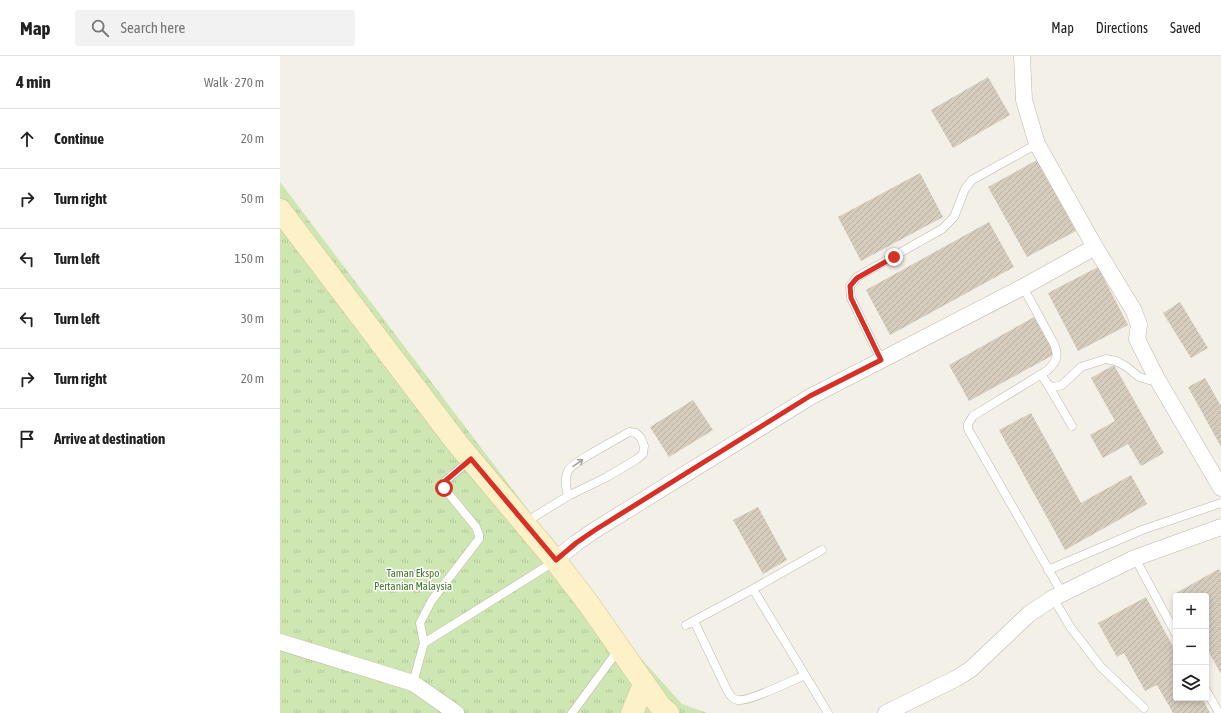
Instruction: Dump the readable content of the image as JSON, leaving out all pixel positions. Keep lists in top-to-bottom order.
{
  "parks": ["Taman Ekspo Pertanian Malaysia"],
  "page": {
    "header": "Map",
    "search": "Search here",
    "nav": ["Map", "Directions", "Saved"],
    "heading": ["4 min", "Walk · 270 m"],
    "list": [
      ["Continue", "20 m"],
      ["Turn right", "50 m"],
      ["Turn left", "150 m"],
      ["Turn left", "30 m"],
      ["Turn right", "20 m"],
      "Arrive at destination"
    ],
    "map_buttons": ["+", "−"]
  }
}
